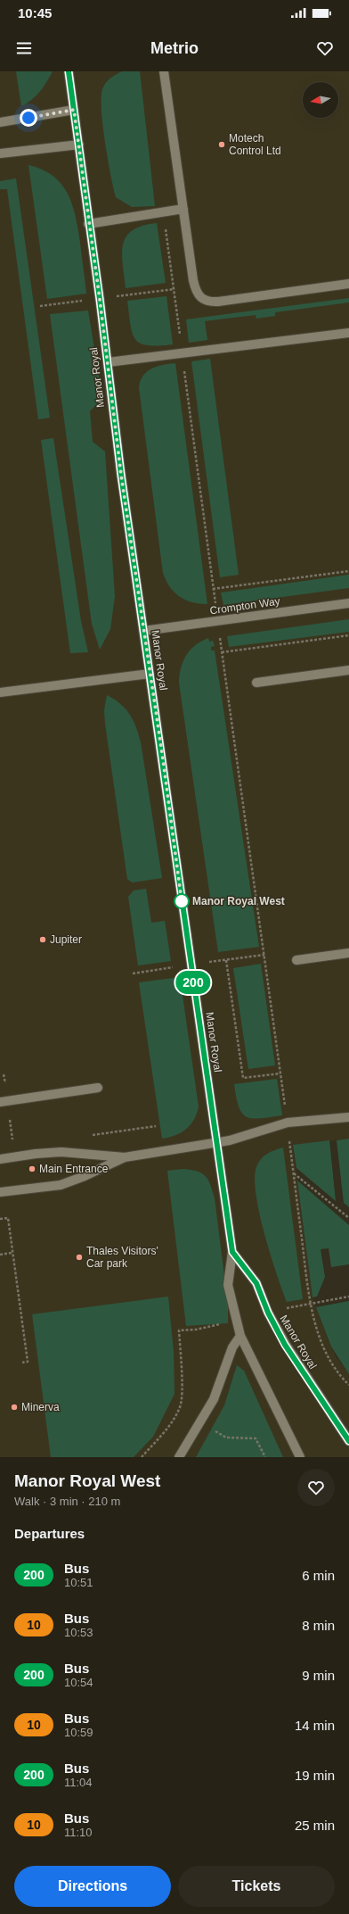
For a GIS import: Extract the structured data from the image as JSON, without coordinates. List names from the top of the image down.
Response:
{
  "streets": {
    "street": ["Manor Royal", "Crompton Way"]
  },
  "crossings": [
    ["Manor Royal", "Crompton Way"]
  ],
  "places": [
    "Motech Control Ltd",
    "Manor Royal West",
    "Jupiter",
    "Main Entrance",
    "Thales Visitors' Car park",
    "Minerva"
  ],
  "lines": ["bus line 200"],
  "north": "left",
  "page": {
    "status": "10:45",
    "header": "Metrio",
    "on_map": "200",
    "heading": [
      ["Manor Royal West", "Walk · 3 min · 210 m"],
      "Departures"
    ],
    "list": [
      {
        "mark": "200",
        "name": "Bus",
        "note": "10:51",
        "value": "6 min"
      },
      {
        "mark": "10",
        "name": "Bus",
        "note": "10:53",
        "value": "8 min"
      },
      {
        "mark": "200",
        "name": "Bus",
        "note": "10:54",
        "value": "9 min"
      },
      {
        "mark": "10",
        "name": "Bus",
        "note": "10:59",
        "value": "14 min"
      },
      {
        "mark": "200",
        "name": "Bus",
        "note": "11:04",
        "value": "19 min"
      },
      {
        "mark": "10",
        "name": "Bus",
        "note": "11:10",
        "value": "25 min"
      }
    ],
    "buttons": ["Directions", "Tickets"]
  }
}
